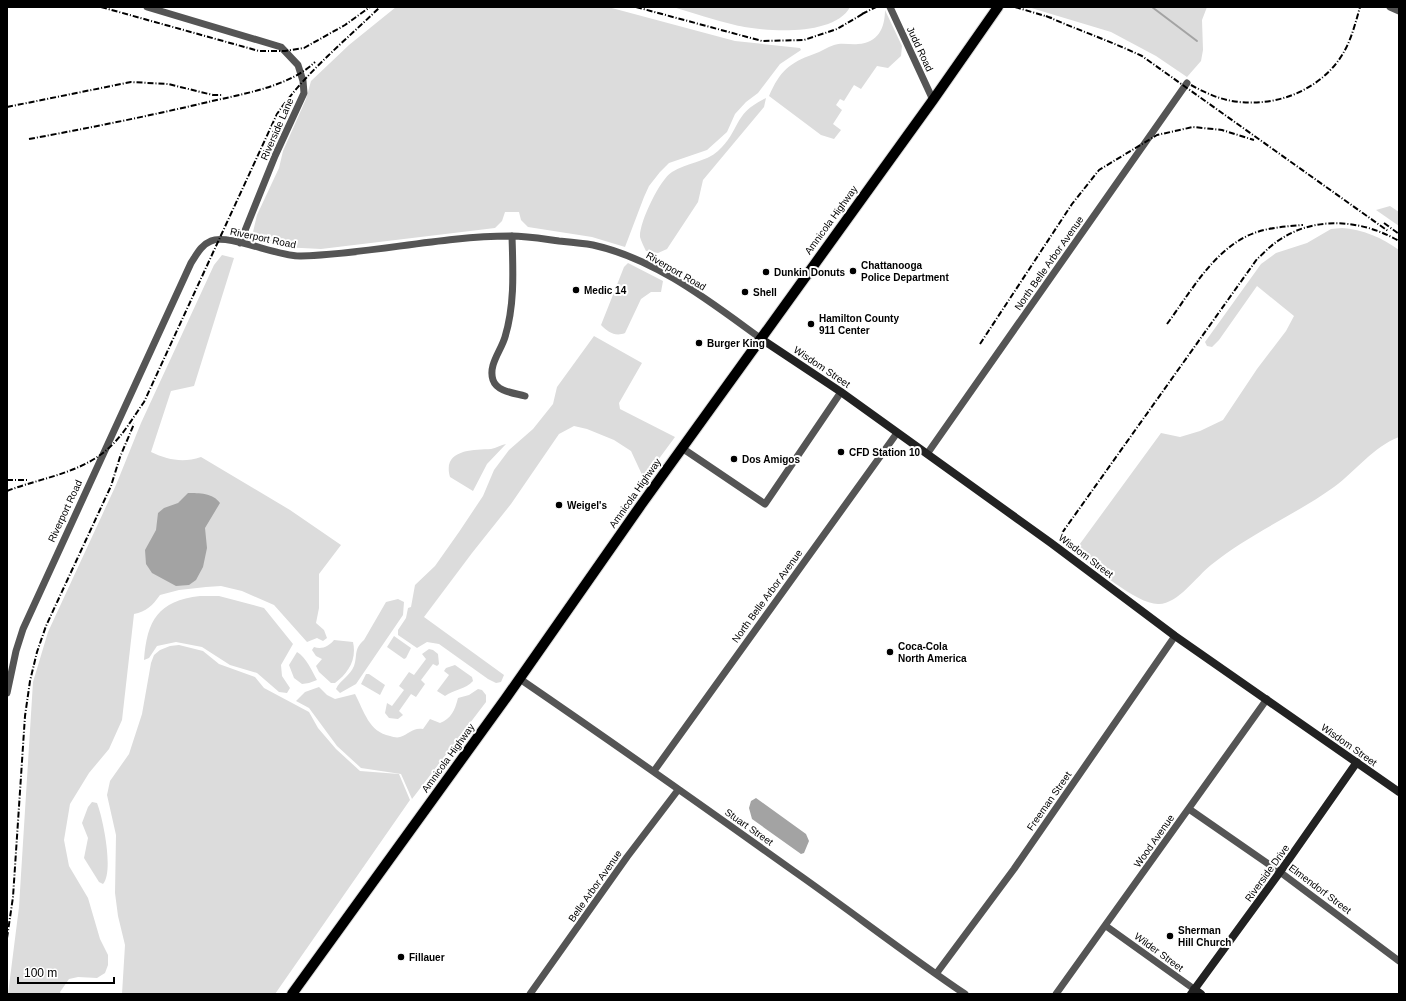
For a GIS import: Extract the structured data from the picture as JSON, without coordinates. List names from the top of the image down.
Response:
{
  "streets": {
    "main road": ["Amnicola Highway"],
    "street": [
      "Judd Road",
      "Riverside Lane",
      "Riverport Road",
      "North Belle Arbor Avenue",
      "Wisdom Street",
      "Freeman Street",
      "Stuart Street",
      "Wood Avenue",
      "Riverside Drive",
      "Belle Arbor Avenue",
      "Elmendorf Street",
      "Wilder Street"
    ]
  },
  "crossings": [
    ["Judd Road", "Amnicola Highway"],
    ["Riverside Lane", "Riverport Road"],
    ["Amnicola Highway", "Riverport Road"],
    ["Amnicola Highway", "Wisdom Street"],
    ["Amnicola Highway", "Stuart Street"],
    ["Riverport Road", "Wisdom Street"],
    ["North Belle Arbor Avenue", "Wisdom Street"],
    ["North Belle Arbor Avenue", "Stuart Street"],
    ["Wisdom Street", "Freeman Street"],
    ["Wisdom Street", "Wood Avenue"],
    ["Wisdom Street", "Riverside Drive"],
    ["Freeman Street", "Stuart Street"],
    ["Stuart Street", "Belle Arbor Avenue"],
    ["Wood Avenue", "Elmendorf Street"],
    ["Wood Avenue", "Wilder Street"],
    ["Riverside Drive", "Elmendorf Street"],
    ["Riverside Drive", "Wilder Street"]
  ],
  "places": [
    "Chattanooga Police Department",
    "Dunkin Donuts",
    "Medic 14",
    "Shell",
    "Hamilton County 911 Center",
    "Burger King",
    "CFD Station 10",
    "Dos Amigos",
    "Weigel's",
    "Coca-Cola North America",
    "Sherman Hill Church",
    "Fillauer"
  ],
  "scale_bar": "100 m"
}
